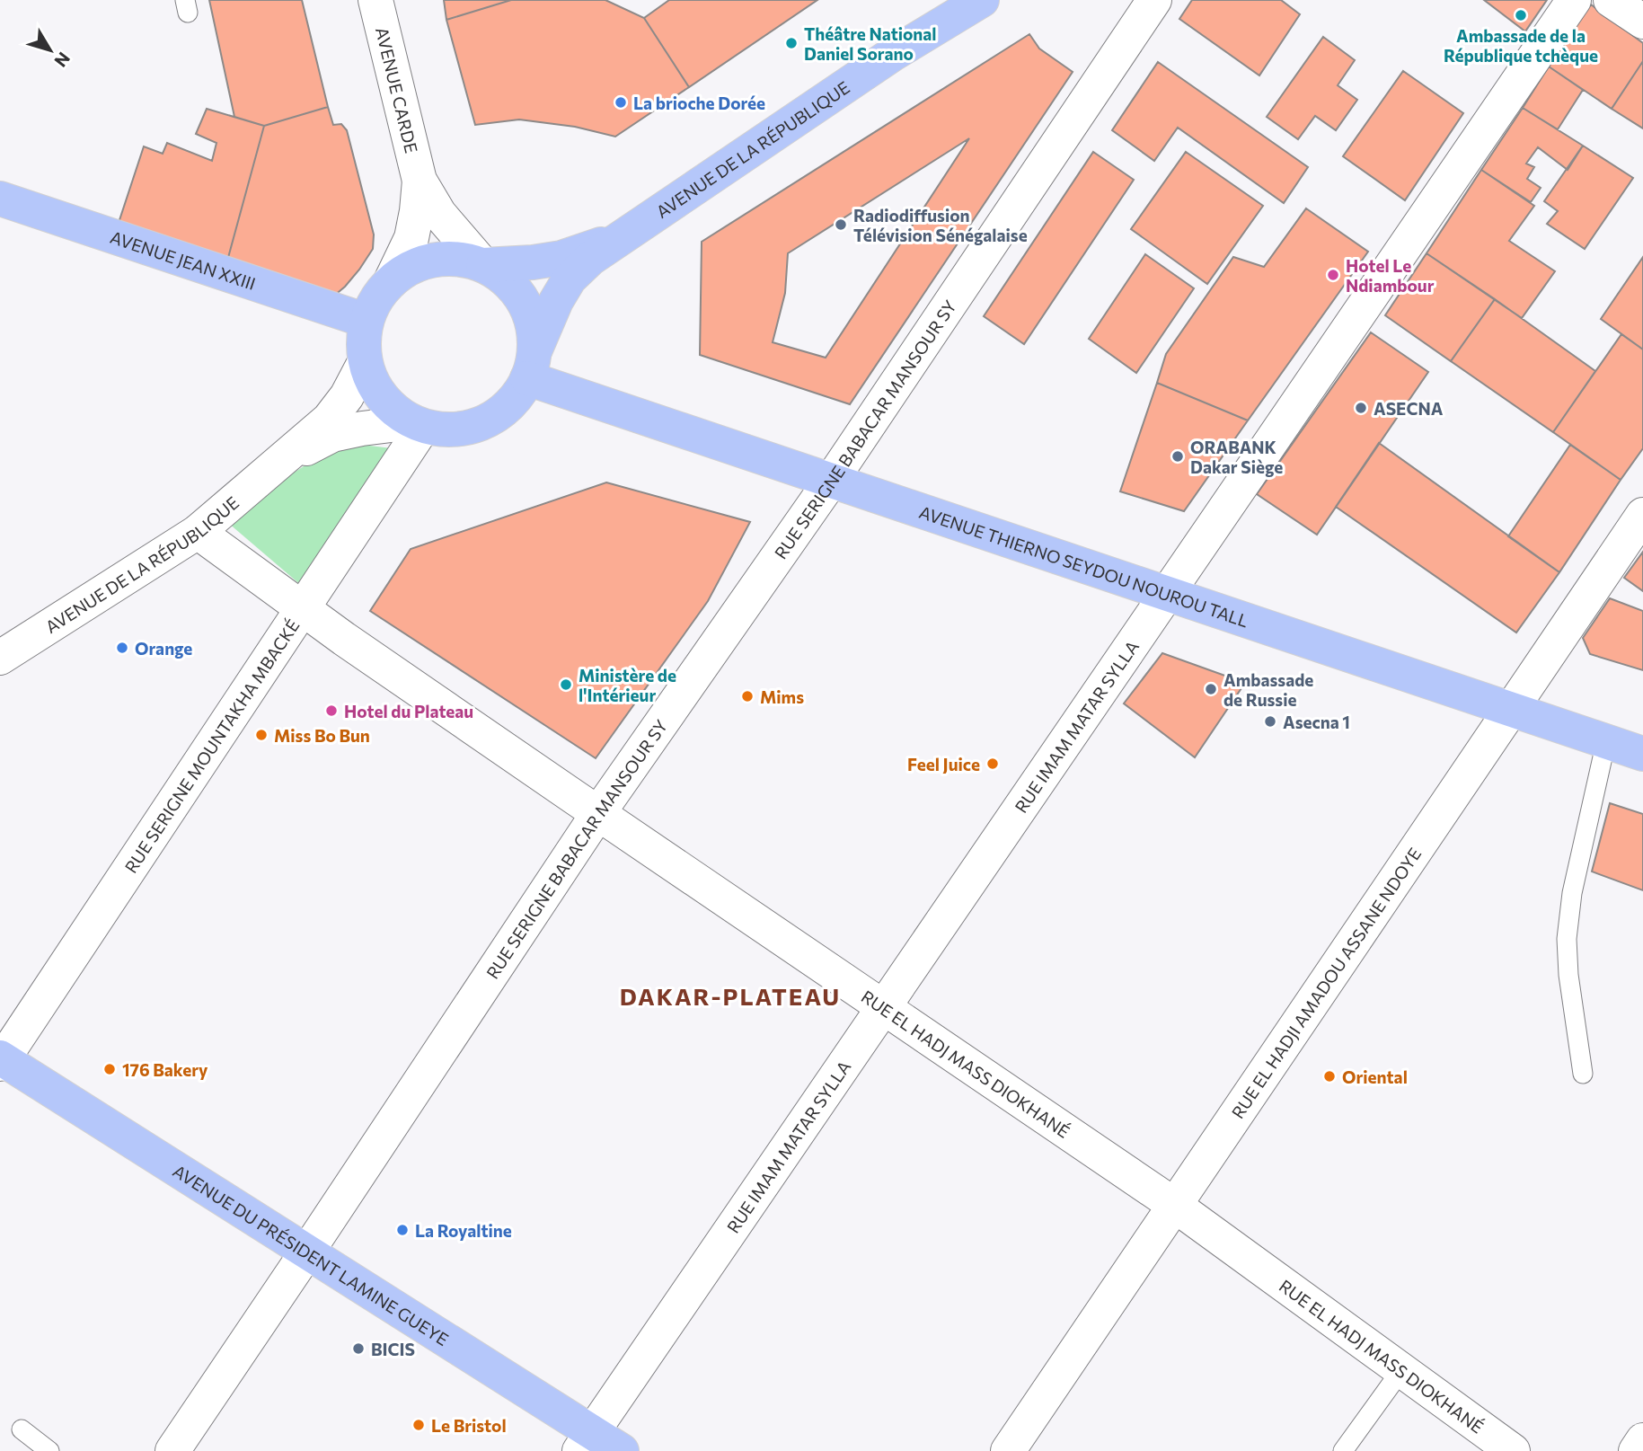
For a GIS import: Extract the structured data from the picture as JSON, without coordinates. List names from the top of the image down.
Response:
{
  "streets": {
    "main road": [
      "AVENUE DE LA RÉPUBLIQUE",
      "AVENUE JEAN XXIII",
      "AVENUE THIERNO SEYDOU NOUROU TALL",
      "AVENUE DU PRÉSIDENT LAMINE GUEYE"
    ],
    "street": [
      "AVENUE CARDE",
      "RUE SERIGNE BABACAR MANSOUR SY",
      "RUE IMAM MATAR SYLLA",
      "RUE SERIGNE MOUNTAKHA MBACKÉ",
      "RUE EL HADJI AMADOU ASSANE NDOYE",
      "RUE EL HADJ MASS DIOKHANÉ"
    ]
  },
  "crossings": [
    ["AVENUE CARDE", "AVENUE DE LA RÉPUBLIQUE"],
    ["AVENUE CARDE", "AVENUE JEAN XXIII"],
    ["AVENUE CARDE", "AVENUE THIERNO SEYDOU NOUROU TALL"],
    ["AVENUE CARDE", "RUE SERIGNE MOUNTAKHA MBACKÉ"],
    ["AVENUE DE LA RÉPUBLIQUE", "AVENUE JEAN XXIII"],
    ["AVENUE DE LA RÉPUBLIQUE", "AVENUE THIERNO SEYDOU NOUROU TALL"],
    ["AVENUE DE LA RÉPUBLIQUE", "RUE SERIGNE MOUNTAKHA MBACKÉ"],
    ["AVENUE DE LA RÉPUBLIQUE", "RUE EL HADJ MASS DIOKHANÉ"],
    ["AVENUE JEAN XXIII", "AVENUE THIERNO SEYDOU NOUROU TALL"],
    ["AVENUE JEAN XXIII", "RUE SERIGNE MOUNTAKHA MBACKÉ"],
    ["RUE SERIGNE BABACAR MANSOUR SY", "AVENUE THIERNO SEYDOU NOUROU TALL"],
    ["RUE SERIGNE BABACAR MANSOUR SY", "RUE EL HADJ MASS DIOKHANÉ"],
    ["RUE SERIGNE BABACAR MANSOUR SY", "AVENUE DU PRÉSIDENT LAMINE GUEYE"],
    ["AVENUE THIERNO SEYDOU NOUROU TALL", "RUE IMAM MATAR SYLLA"],
    ["AVENUE THIERNO SEYDOU NOUROU TALL", "RUE SERIGNE MOUNTAKHA MBACKÉ"],
    ["AVENUE THIERNO SEYDOU NOUROU TALL", "RUE EL HADJI AMADOU ASSANE NDOYE"],
    ["RUE IMAM MATAR SYLLA", "RUE EL HADJ MASS DIOKHANÉ"],
    ["RUE IMAM MATAR SYLLA", "AVENUE DU PRÉSIDENT LAMINE GUEYE"],
    ["RUE SERIGNE MOUNTAKHA MBACKÉ", "RUE EL HADJ MASS DIOKHANÉ"],
    ["RUE SERIGNE MOUNTAKHA MBACKÉ", "AVENUE DU PRÉSIDENT LAMINE GUEYE"],
    ["RUE EL HADJI AMADOU ASSANE NDOYE", "RUE EL HADJ MASS DIOKHANÉ"]
  ],
  "districts": ["DAKAR-PLATEAU"],
  "places": [
    "Ambassade de la République tchèque",
    "Théâtre National Daniel Sorano",
    "La brioche Dorée",
    "Radiodiffusion Télévision Sénégalaise",
    "Hotel Le Ndiambour",
    "ASECNA",
    "ORABANK Dakar Siège",
    "Orange",
    "Ministère de l'Intérieur",
    "Ambassade de Russie",
    "Mims",
    "Hotel du Plateau",
    "Asecna 1",
    "Miss Bo Bun",
    "Feel Juice",
    "176 Bakery",
    "Oriental",
    "La Royaltine",
    "BICIS",
    "Le Bristol"
  ],
  "north": "bottom right"
}
